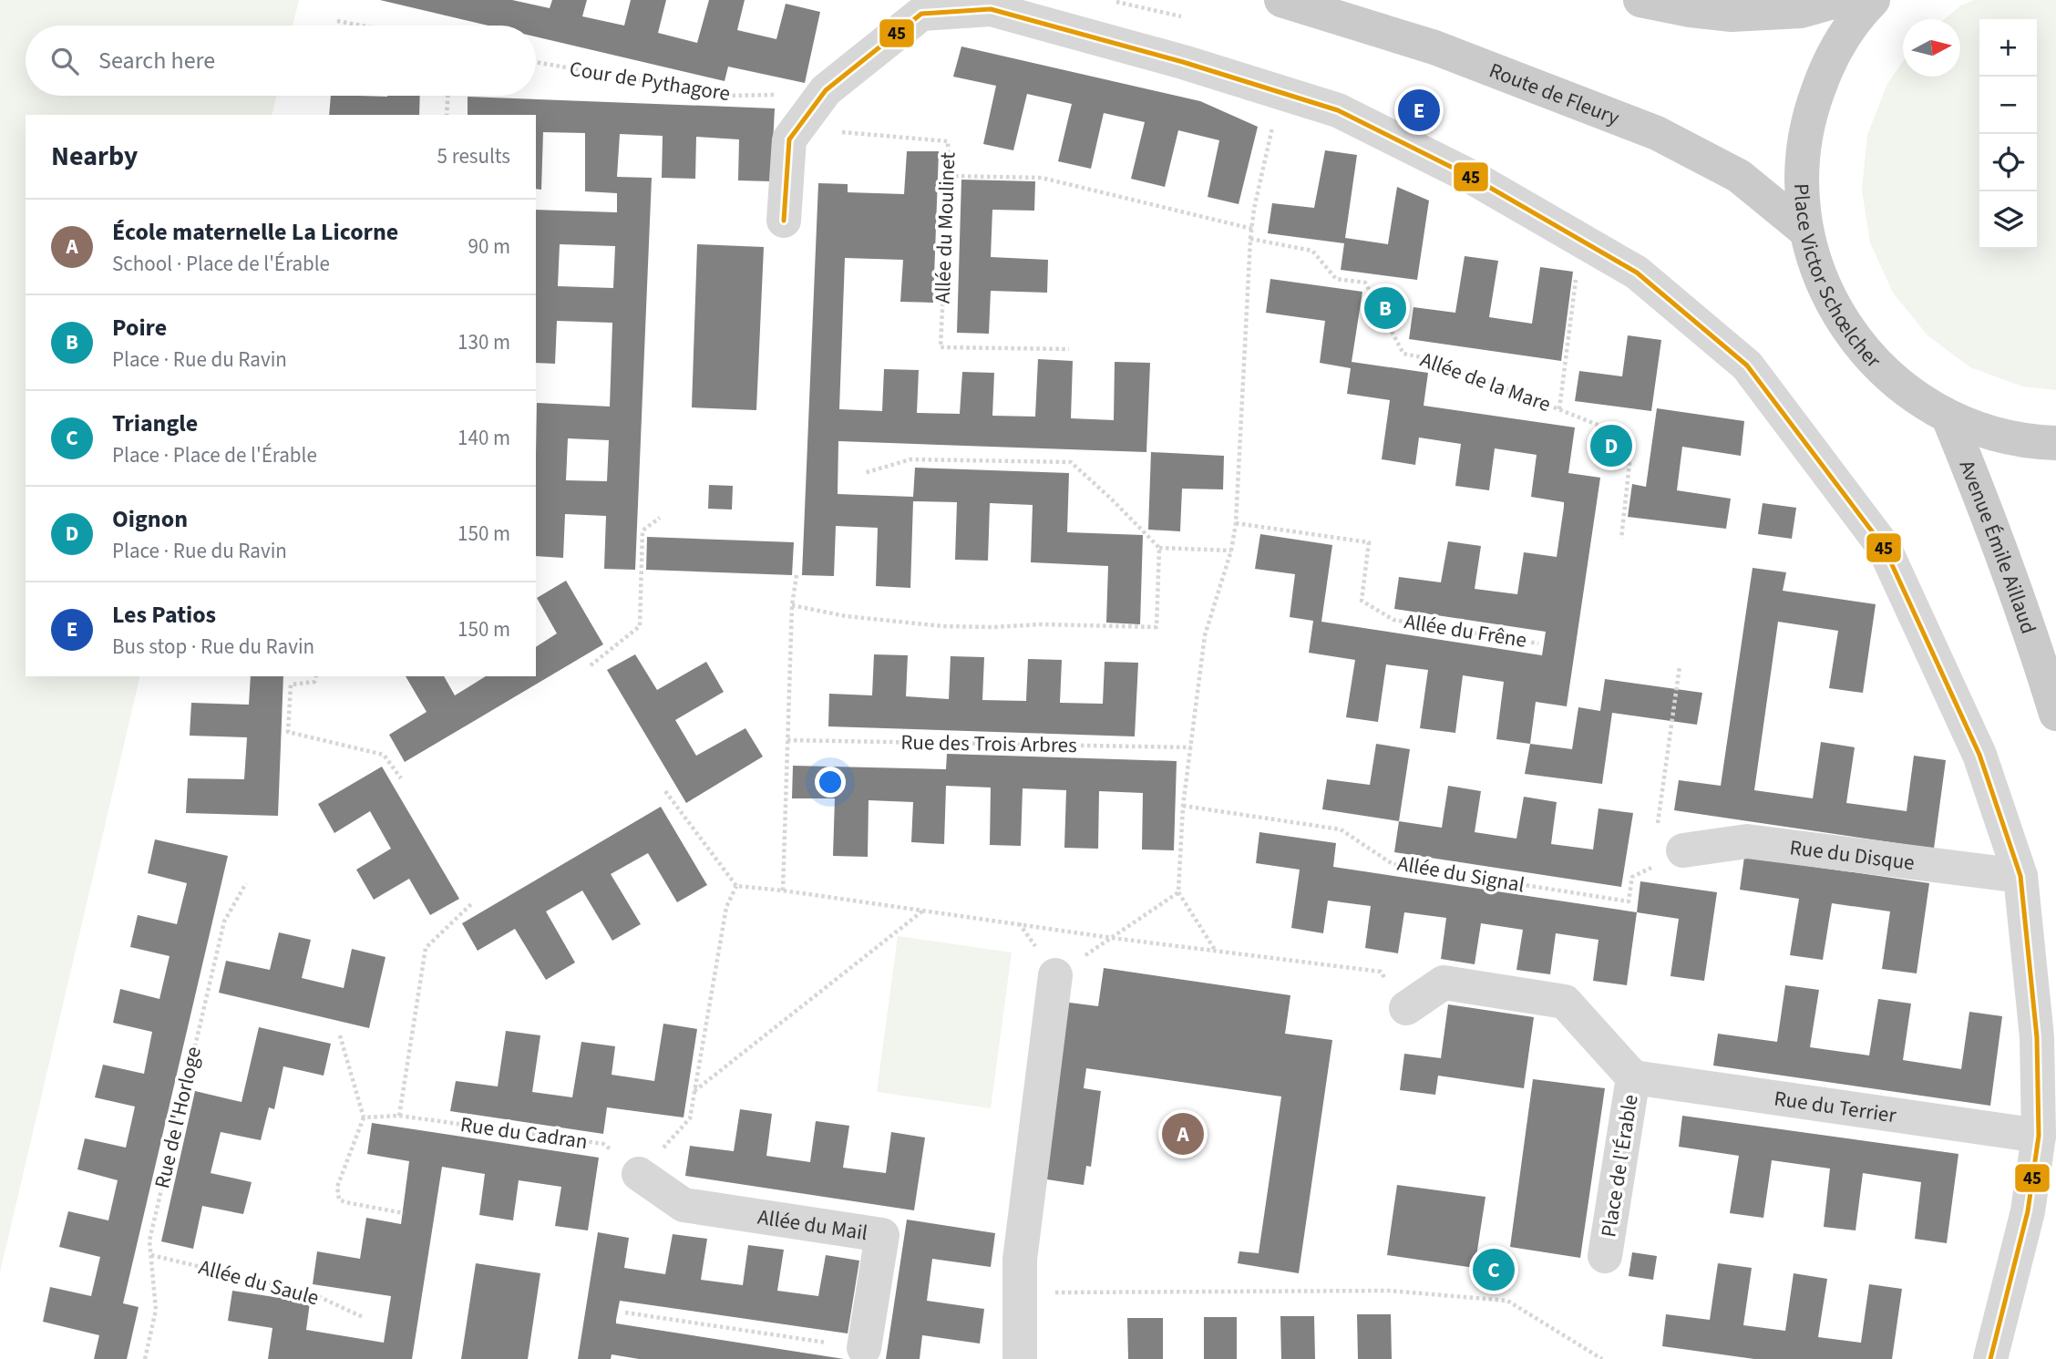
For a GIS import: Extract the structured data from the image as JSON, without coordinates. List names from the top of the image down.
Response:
{
  "streets": {
    "main road": ["Route de Fleury", "Place Victor Schœlcher", "Avenue Émile Aillaud"],
    "street": [
      "Rue du Disque",
      "Rue du Terrier",
      "Place de l'Érable",
      "Allée du Mail"
    ],
    "path": [
      "Cour de Pythagore",
      "Allée du Moulinet",
      "Allée de la Mare",
      "Allée du Frêne",
      "Rue des Trois Arbres",
      "Allée du Signal",
      "Rue de l'Horloge",
      "Rue du Cadran",
      "Allée du Saule"
    ]
  },
  "crossings": [
    ["Cour de Pythagore", "Allée du Moulinet"],
    ["Route de Fleury", "Place Victor Schœlcher"],
    ["Place Victor Schœlcher", "Avenue Émile Aillaud"],
    ["Rue du Disque", "Allée du Signal"],
    ["Rue du Terrier", "Place de l'Érable"],
    ["Rue de l'Horloge", "Allée du Saule"],
    ["Rue du Cadran", "Allée du Mail"]
  ],
  "lines": ["transit line 45"],
  "north": "right",
  "page": {
    "map_buttons": ["+", "−"],
    "search": "Search here",
    "pins": [
      "E",
      "B",
      "D",
      "A",
      "C"
    ],
    "heading": ["Nearby", "5 results"],
    "list": [
      {
        "mark": "A",
        "name": "École maternelle La Licorne",
        "note": "School · Place de l'Érable",
        "value": "90 m"
      },
      {
        "mark": "B",
        "name": "Poire",
        "note": "Place · Rue du Ravin",
        "value": "130 m"
      },
      {
        "mark": "C",
        "name": "Triangle",
        "note": "Place · Place de l'Érable",
        "value": "140 m"
      },
      {
        "mark": "D",
        "name": "Oignon",
        "note": "Place · Rue du Ravin",
        "value": "150 m"
      },
      {
        "mark": "E",
        "name": "Les Patios",
        "note": "Bus stop · Rue du Ravin",
        "value": "150 m"
      }
    ]
  }
}
